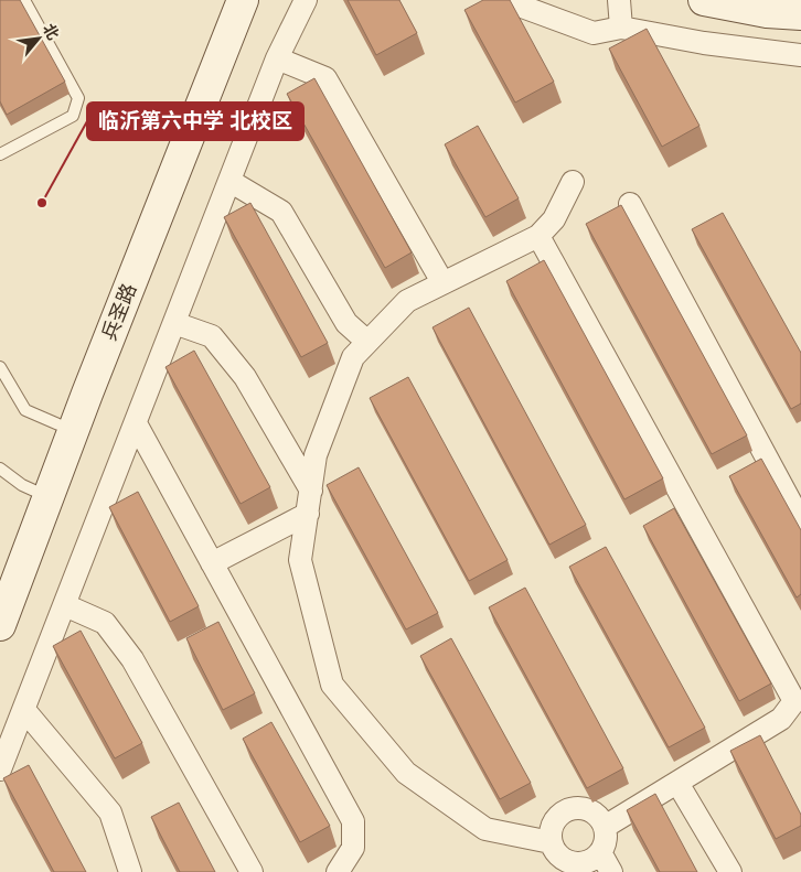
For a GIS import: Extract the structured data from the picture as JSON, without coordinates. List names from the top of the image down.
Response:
{
  "streets": {
    "main road": ["兵圣路"]
  },
  "places": ["临沂第六中学 北校区"],
  "north": "top right"
}
